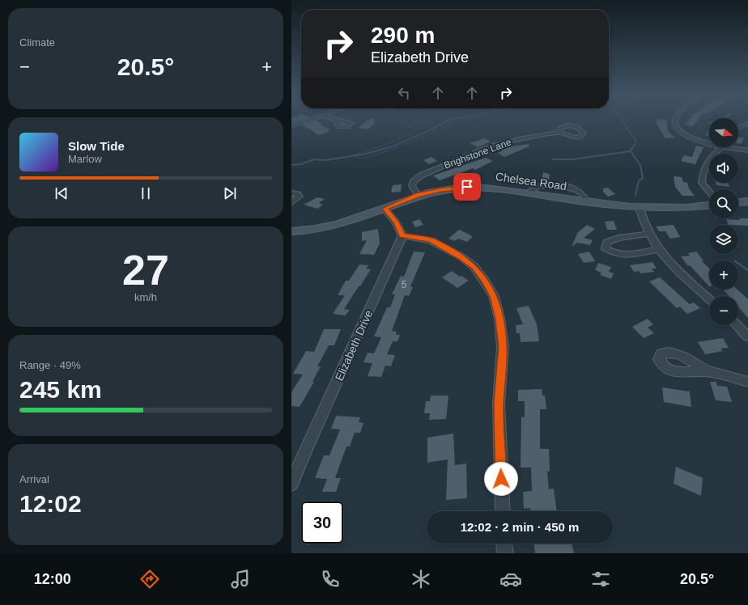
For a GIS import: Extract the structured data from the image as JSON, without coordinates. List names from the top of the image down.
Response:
{
  "streets": {
    "street": ["Brighstone Lane", "Chelsea Road", "Elizabeth Drive"]
  },
  "crossings": [
    ["Brighstone Lane", "Chelsea Road"]
  ],
  "house_numbers": ["5"],
  "north": "right",
  "page": {
    "tile": [
      "Climate",
      ["27", "km/h"],
      ["Range · 49%", "245 km"],
      ["Arrival", "12:02"]
    ],
    "turn": ["290 m", "Elizabeth Drive"],
    "heat": ["−", "20.5°", "+"],
    "map_buttons": ["+", "−"],
    "song": ["Slow Tide", "Marlow"],
    "limit": "30",
    "trip": "12:02 · 2 min · 450 m",
    "tabs": ["12:00", "20.5°"]
  }
}
